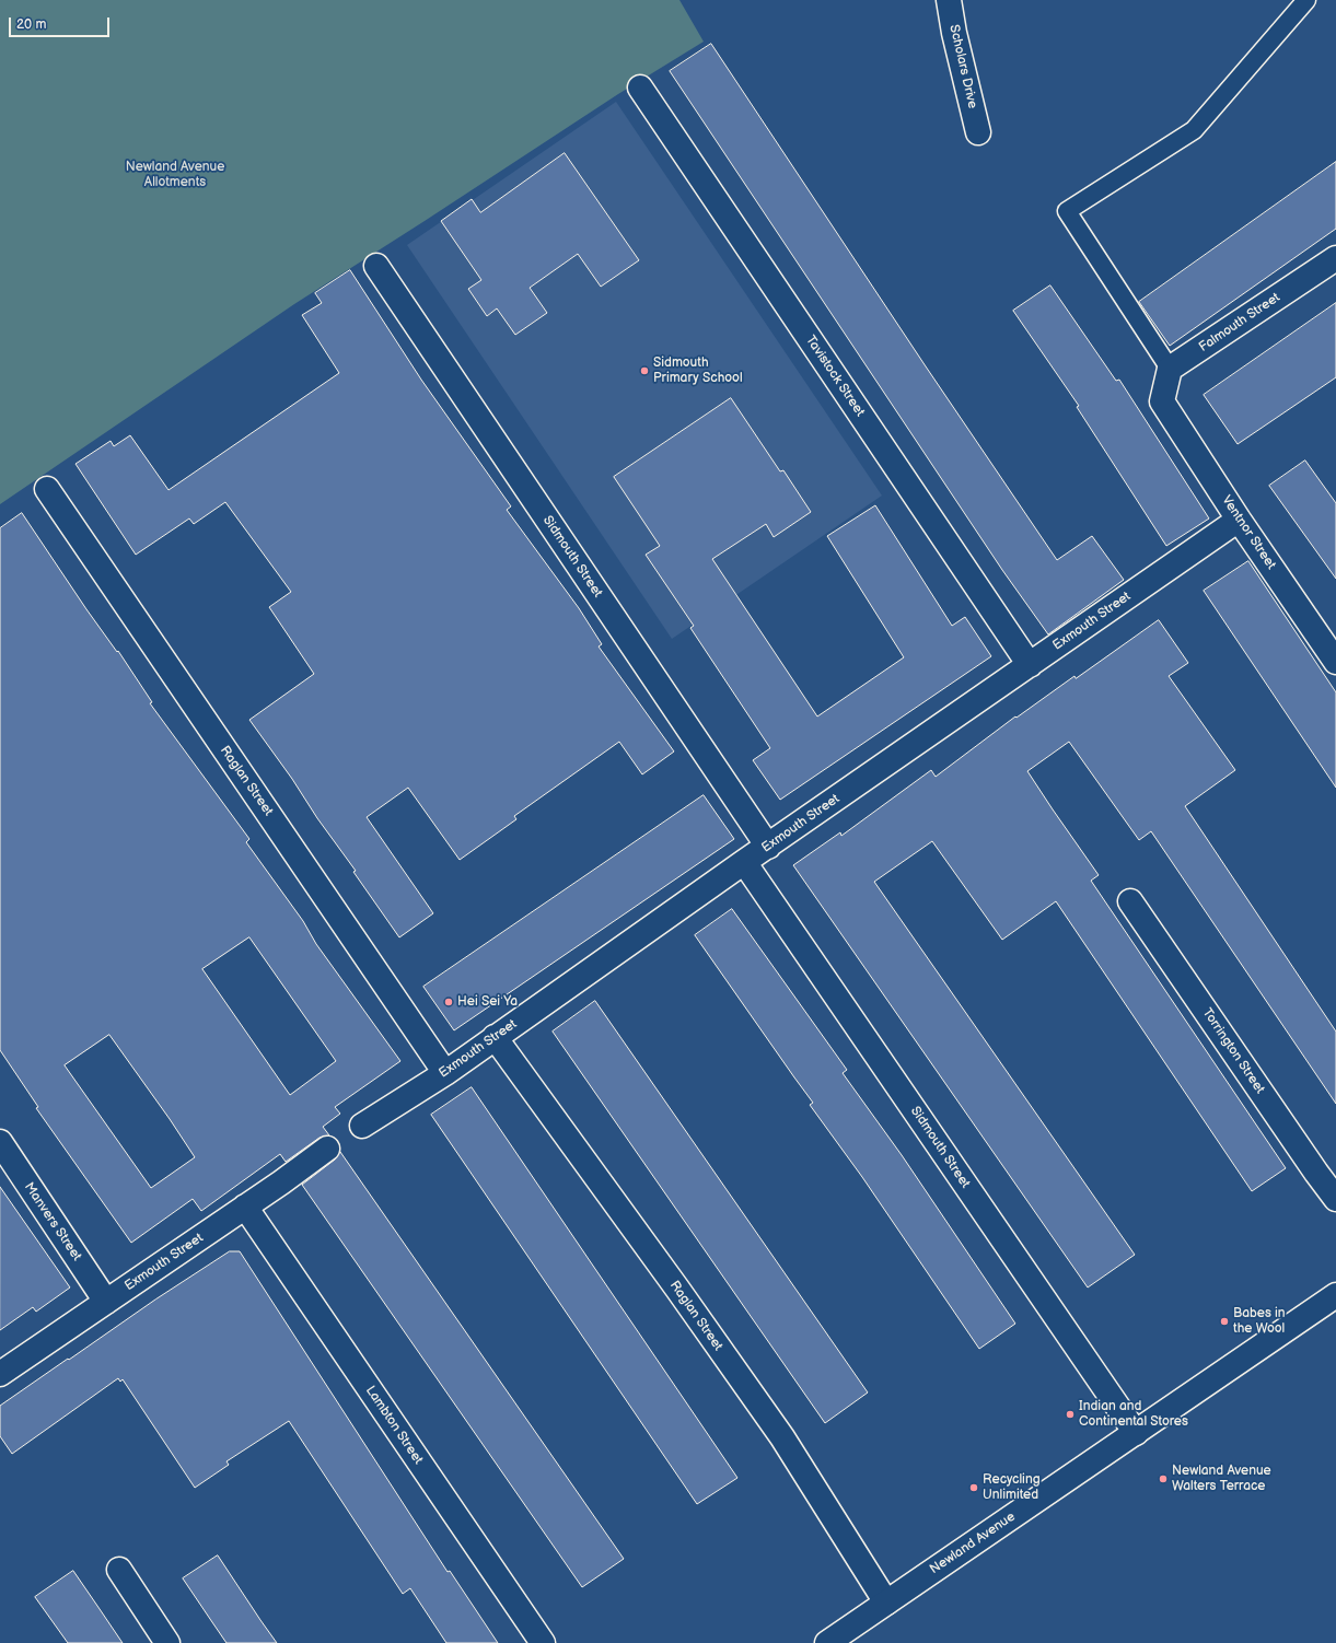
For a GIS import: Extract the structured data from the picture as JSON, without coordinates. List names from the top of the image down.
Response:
{
  "streets": {
    "street": [
      "Scholars Drive",
      "Falmouth Street",
      "Tavistock Street",
      "Ventnor Street",
      "Sidmouth Street",
      "Exmouth Street",
      "Raglan Street",
      "Torrington Street",
      "Manvers Street",
      "Lambton Street",
      "Newland Avenue"
    ]
  },
  "crossings": [
    ["Falmouth Street", "Ventnor Street"],
    ["Tavistock Street", "Exmouth Street"],
    ["Ventnor Street", "Exmouth Street"],
    ["Sidmouth Street", "Exmouth Street"],
    ["Sidmouth Street", "Newland Avenue"],
    ["Exmouth Street", "Raglan Street"],
    ["Exmouth Street", "Manvers Street"],
    ["Exmouth Street", "Lambton Street"],
    ["Raglan Street", "Newland Avenue"]
  ],
  "parks": ["Newland Avenue Allotments"],
  "places": [
    "Sidmouth Primary School",
    "Hei Sei Ya",
    "Babes in the Wool",
    "Indian and Continental Stores",
    "Newland Avenue Walters Terrace",
    "Recycling Unlimited"
  ],
  "scale_bar": "20 m"
}
